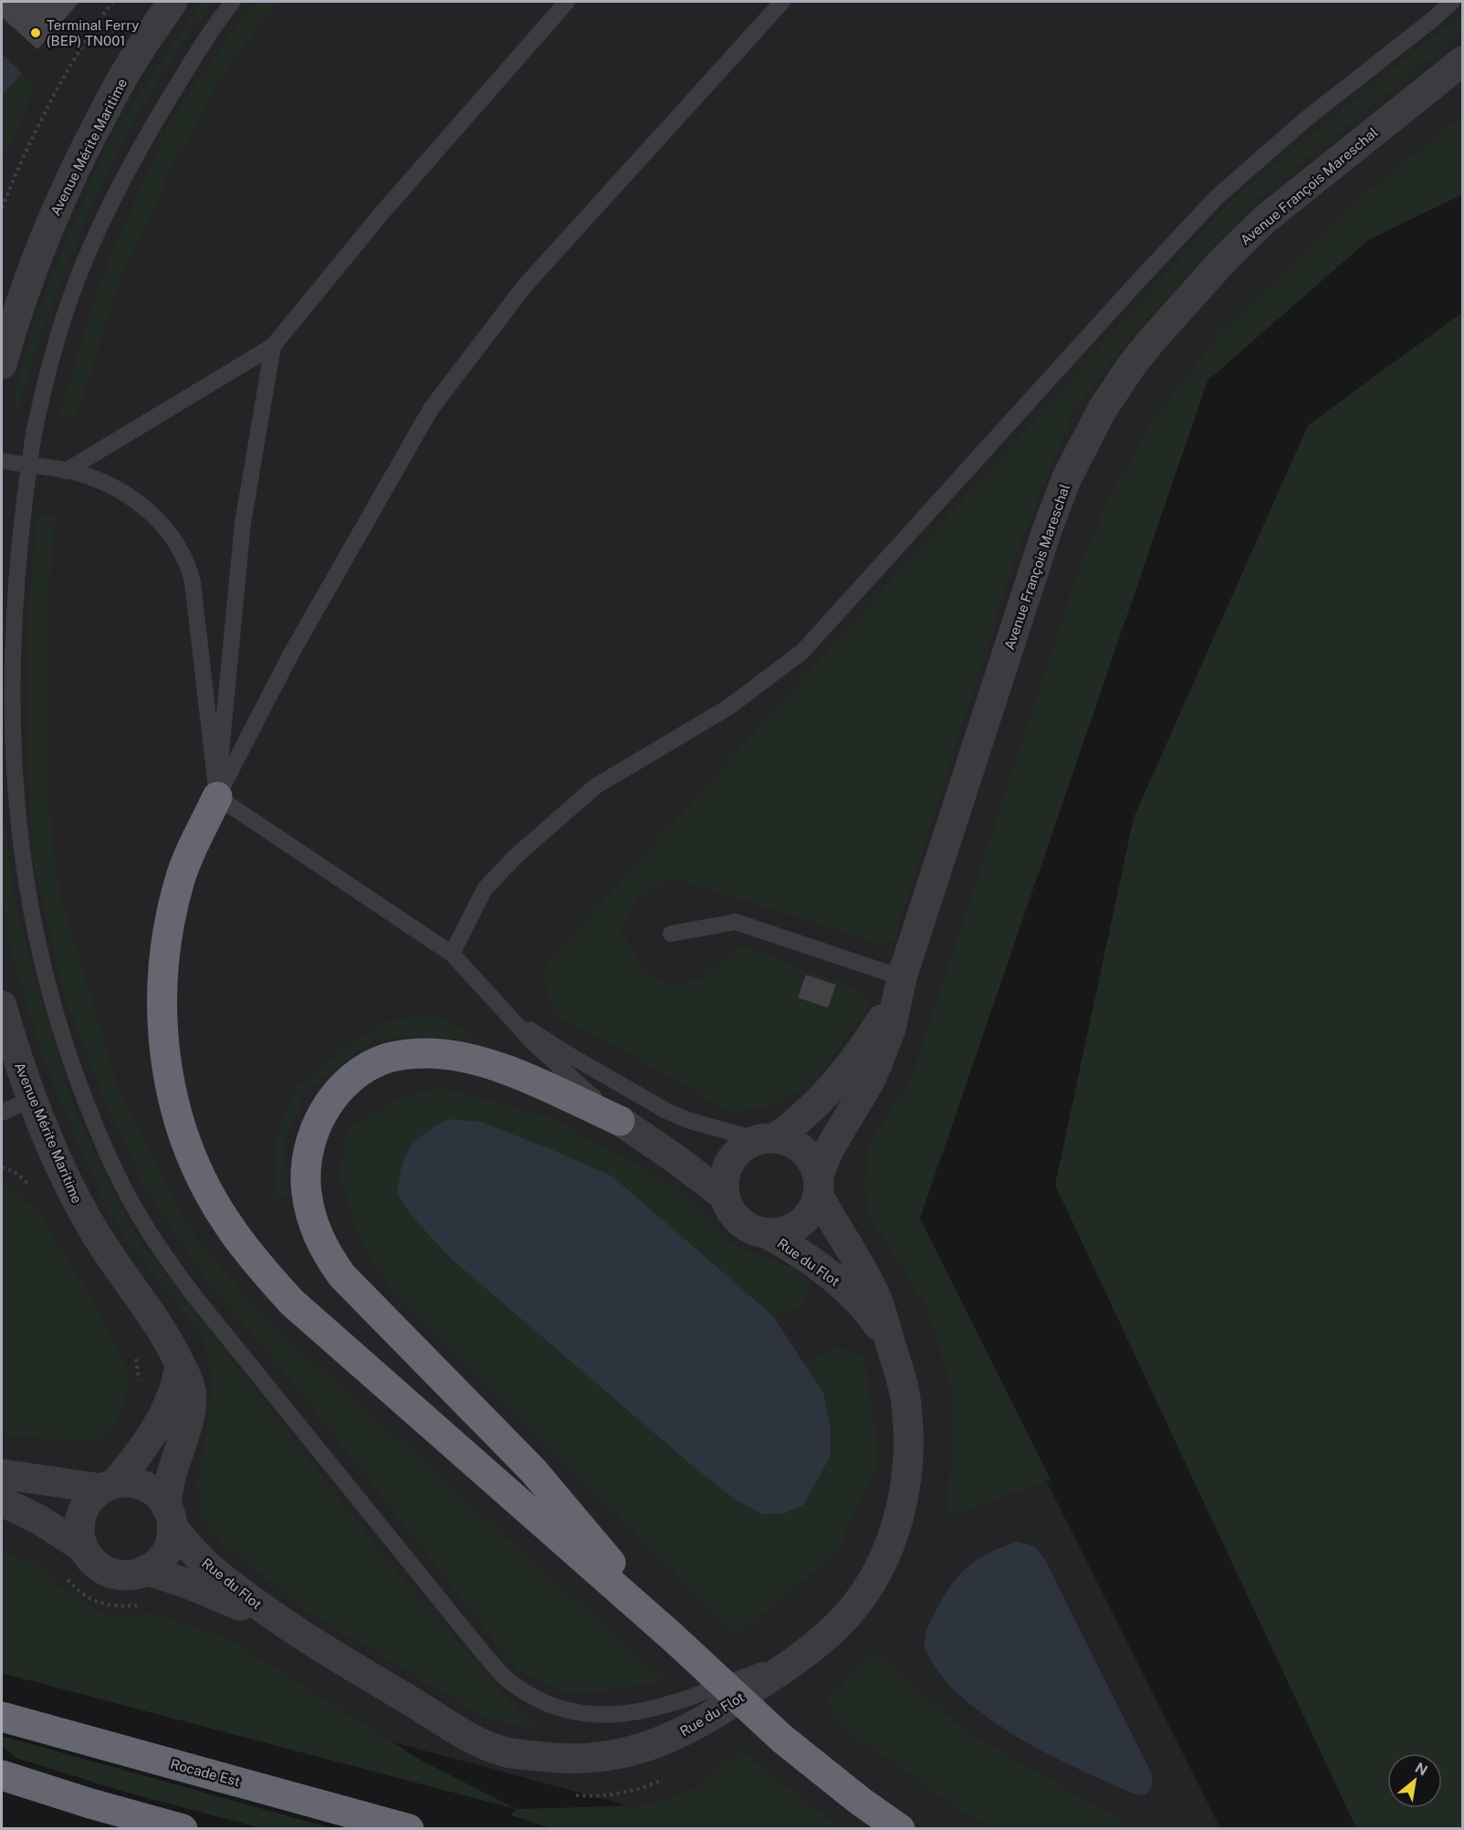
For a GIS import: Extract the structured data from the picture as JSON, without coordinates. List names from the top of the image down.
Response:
{
  "streets": {
    "highway": ["Rocade Est"],
    "street": ["Avenue Mérite Maritime", "Avenue François Mareschal", "Rue du Flot"]
  },
  "crossings": [
    ["Avenue Mérite Maritime", "Rue du Flot"],
    ["Avenue François Mareschal", "Rue du Flot"]
  ],
  "places": ["Terminal Ferry (BEP) TN001"],
  "north": "top right"
}
